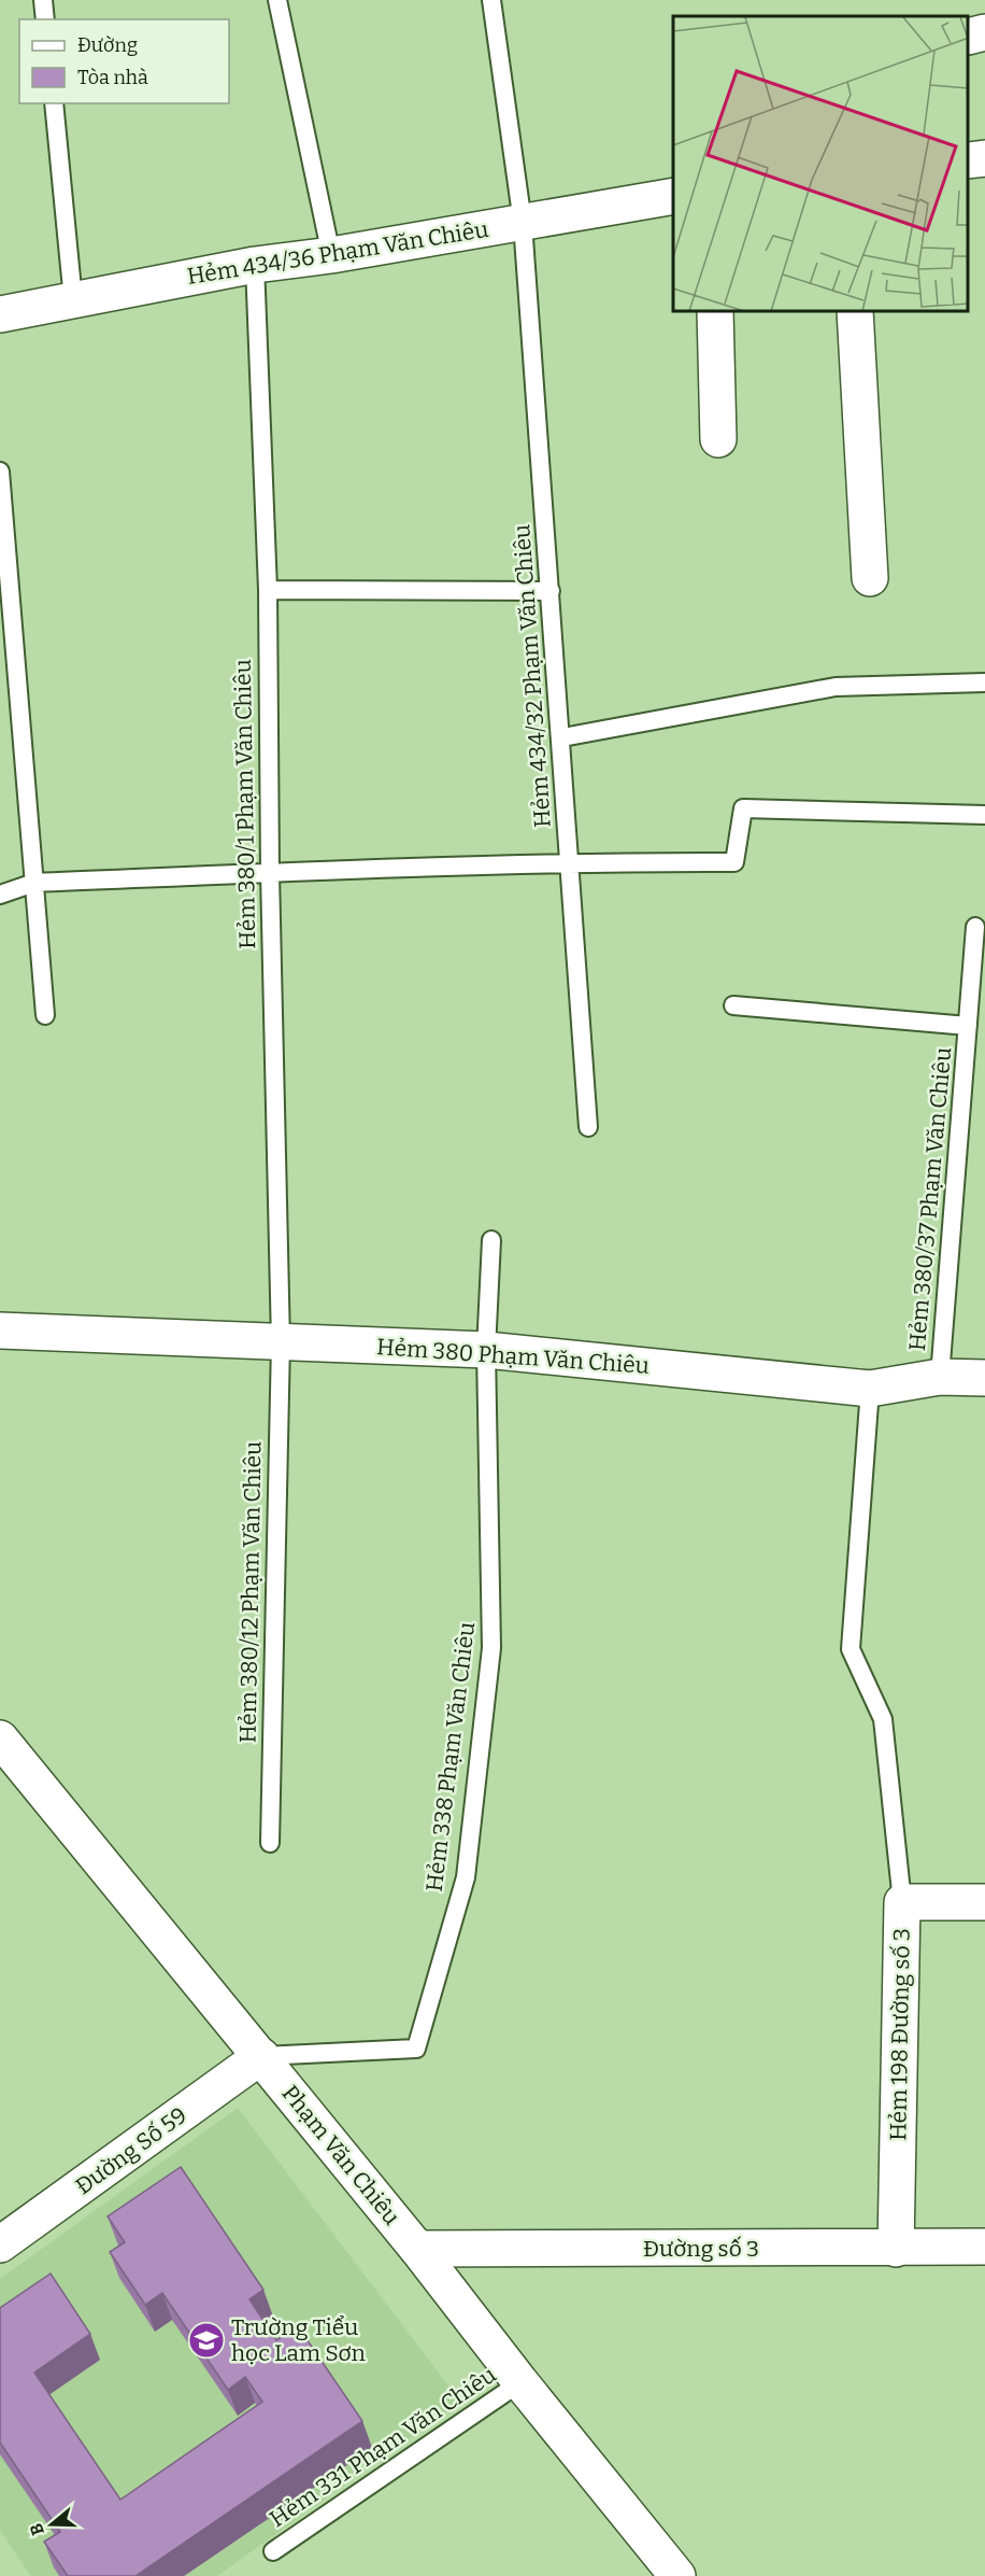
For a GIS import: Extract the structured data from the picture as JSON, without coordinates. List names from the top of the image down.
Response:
{
  "streets": {
    "street": [
      "Hẻm 434/36 Phạm Văn Chiêu",
      "Hẻm 380 Phạm Văn Chiêu",
      "Hẻm 198 Đường số 3",
      "Đường Số 59",
      "Phạm Văn Chiêu",
      "Đường số 3"
    ],
    "lane": [
      "Hẻm 434/32 Phạm Văn Chiêu",
      "Hẻm 380/1 Phạm Văn Chiêu",
      "Hẻm 380/37 Phạm Văn Chiêu",
      "Hẻm 380/12 Phạm Văn Chiêu",
      "Hẻm 338 Phạm Văn Chiêu",
      "Hẻm 331 Phạm Văn Chiêu"
    ]
  },
  "crossings": [
    ["Hẻm 434/36 Phạm Văn Chiêu", "Hẻm 434/32 Phạm Văn Chiêu"],
    ["Hẻm 434/36 Phạm Văn Chiêu", "Hẻm 380/1 Phạm Văn Chiêu"],
    ["Hẻm 380/1 Phạm Văn Chiêu", "Hẻm 380 Phạm Văn Chiêu"],
    ["Hẻm 380/1 Phạm Văn Chiêu", "Hẻm 380/12 Phạm Văn Chiêu"],
    ["Hẻm 380/37 Phạm Văn Chiêu", "Hẻm 380 Phạm Văn Chiêu"],
    ["Hẻm 380 Phạm Văn Chiêu", "Hẻm 380/12 Phạm Văn Chiêu"],
    ["Hẻm 380 Phạm Văn Chiêu", "Hẻm 338 Phạm Văn Chiêu"],
    ["Hẻm 338 Phạm Văn Chiêu", "Đường Số 59"],
    ["Hẻm 338 Phạm Văn Chiêu", "Phạm Văn Chiêu"],
    ["Hẻm 198 Đường số 3", "Đường số 3"],
    ["Đường Số 59", "Phạm Văn Chiêu"],
    ["Phạm Văn Chiêu", "Đường số 3"],
    ["Phạm Văn Chiêu", "Hẻm 331 Phạm Văn Chiêu"]
  ],
  "places": {
    "school or university": ["Trường Tiểu học Lam Sơn"]
  },
  "legend": ["Đường", "Tòa nhà"],
  "north": "left"
}
